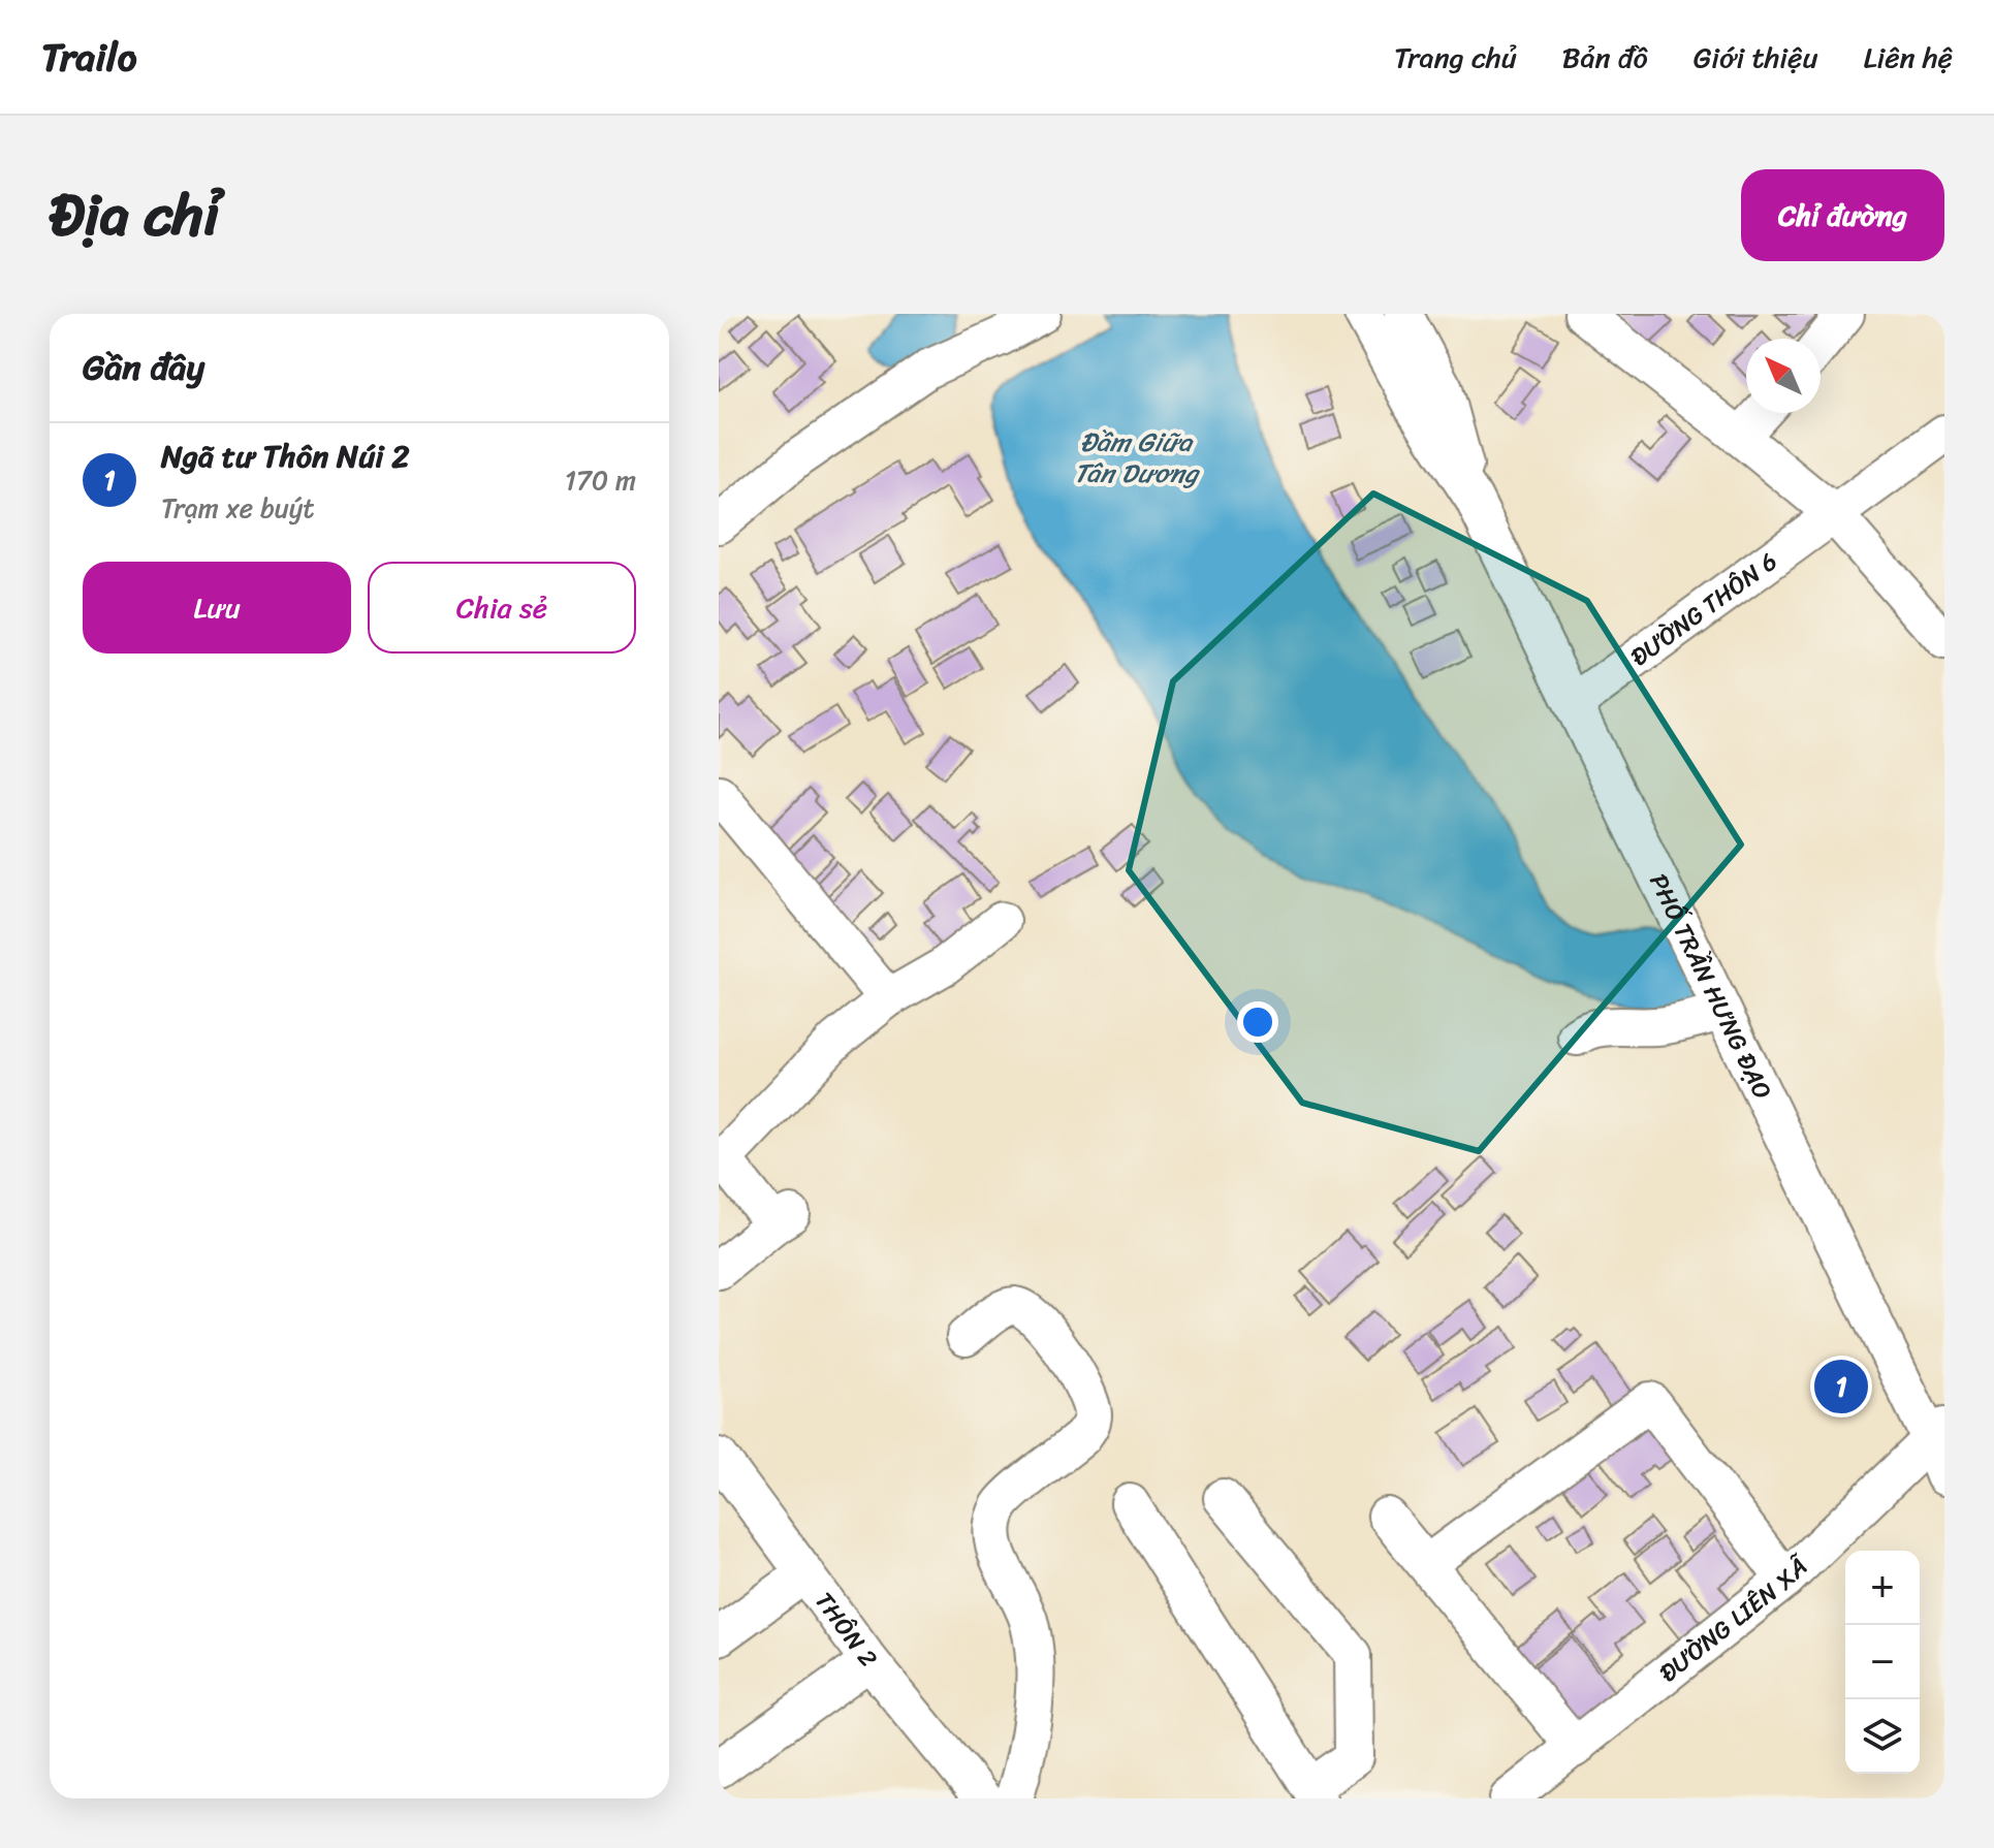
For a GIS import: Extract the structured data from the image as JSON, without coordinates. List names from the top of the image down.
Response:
{
  "streets": {
    "street": [
      "ĐƯỜNG THÔN 6",
      "PHỐ TRẦN HƯNG ĐẠO",
      "ĐƯỜNG LIÊN XÃ",
      "THÔN 2"
    ]
  },
  "crossings": [
    ["ĐƯỜNG THÔN 6", "PHỐ TRẦN HƯNG ĐẠO"],
    ["PHỐ TRẦN HƯNG ĐẠO", "ĐƯỜNG LIÊN XÃ"]
  ],
  "water": ["Đầm Giữa Tân Dương"],
  "north": "top left",
  "page": {
    "header": "Trailo",
    "nav": [
      "Trang chủ",
      "Bản đồ",
      "Giới thiệu",
      "Liên hệ"
    ],
    "title": "Địa chỉ",
    "buttons": [
      "Chỉ đường",
      ["Lưu", "Chia sẻ"]
    ],
    "heading": "Gần đây",
    "list": [
      {
        "mark": "1",
        "name": "Ngã tư Thôn Núi 2",
        "note": "Trạm xe buýt",
        "value": "170 m"
      }
    ],
    "pins": "1",
    "map_buttons": ["+", "−"]
  }
}
